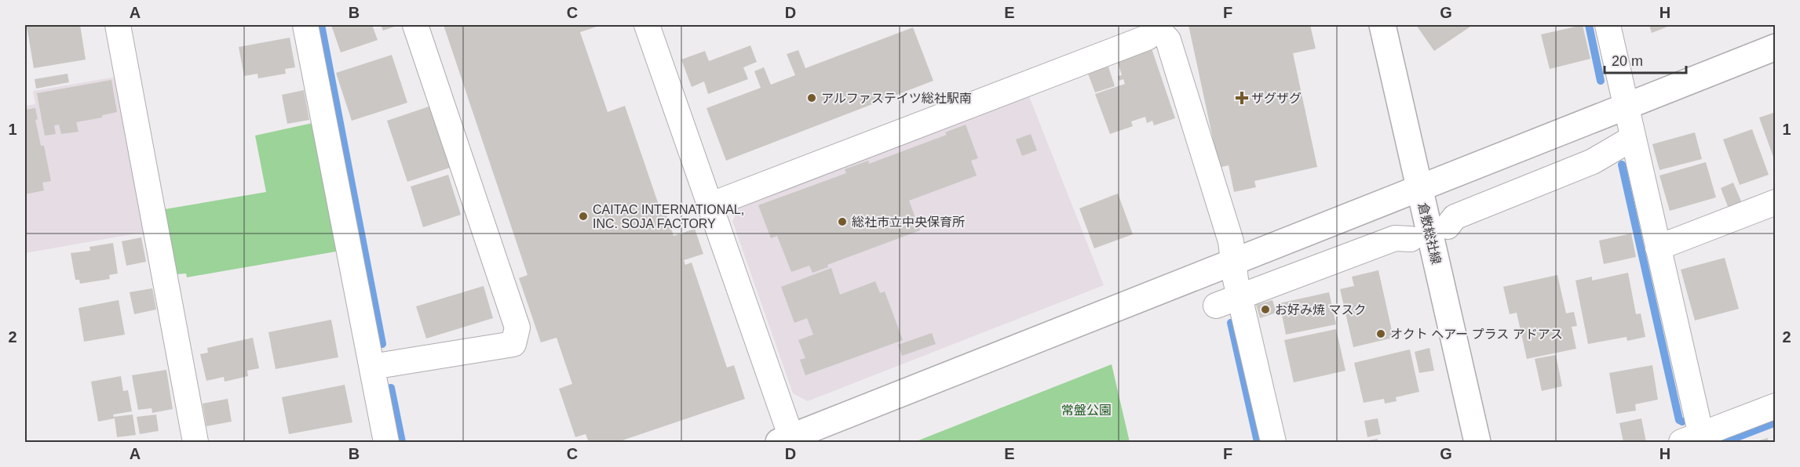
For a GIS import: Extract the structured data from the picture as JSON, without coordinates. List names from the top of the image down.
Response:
{
  "streets": {
    "street": ["倉敷総社線"]
  },
  "parks": ["常盤公園"],
  "places": {
    "other": [
      "アルファステイツ総社駅南",
      "CAITAC INTERNATIONAL, INC. SOJA FACTORY",
      "総社市立中央保育所",
      "お好み焼 マスク",
      "オクト ヘアー プラス アドアス"
    ],
    "health": ["ザグザグ"]
  },
  "scale_bar": "20 m",
  "grid": {
    "columns": [
      "A",
      "B",
      "C",
      "D",
      "E",
      "F",
      "G",
      "H"
    ],
    "rows": ["1", "2"]
  }
}
